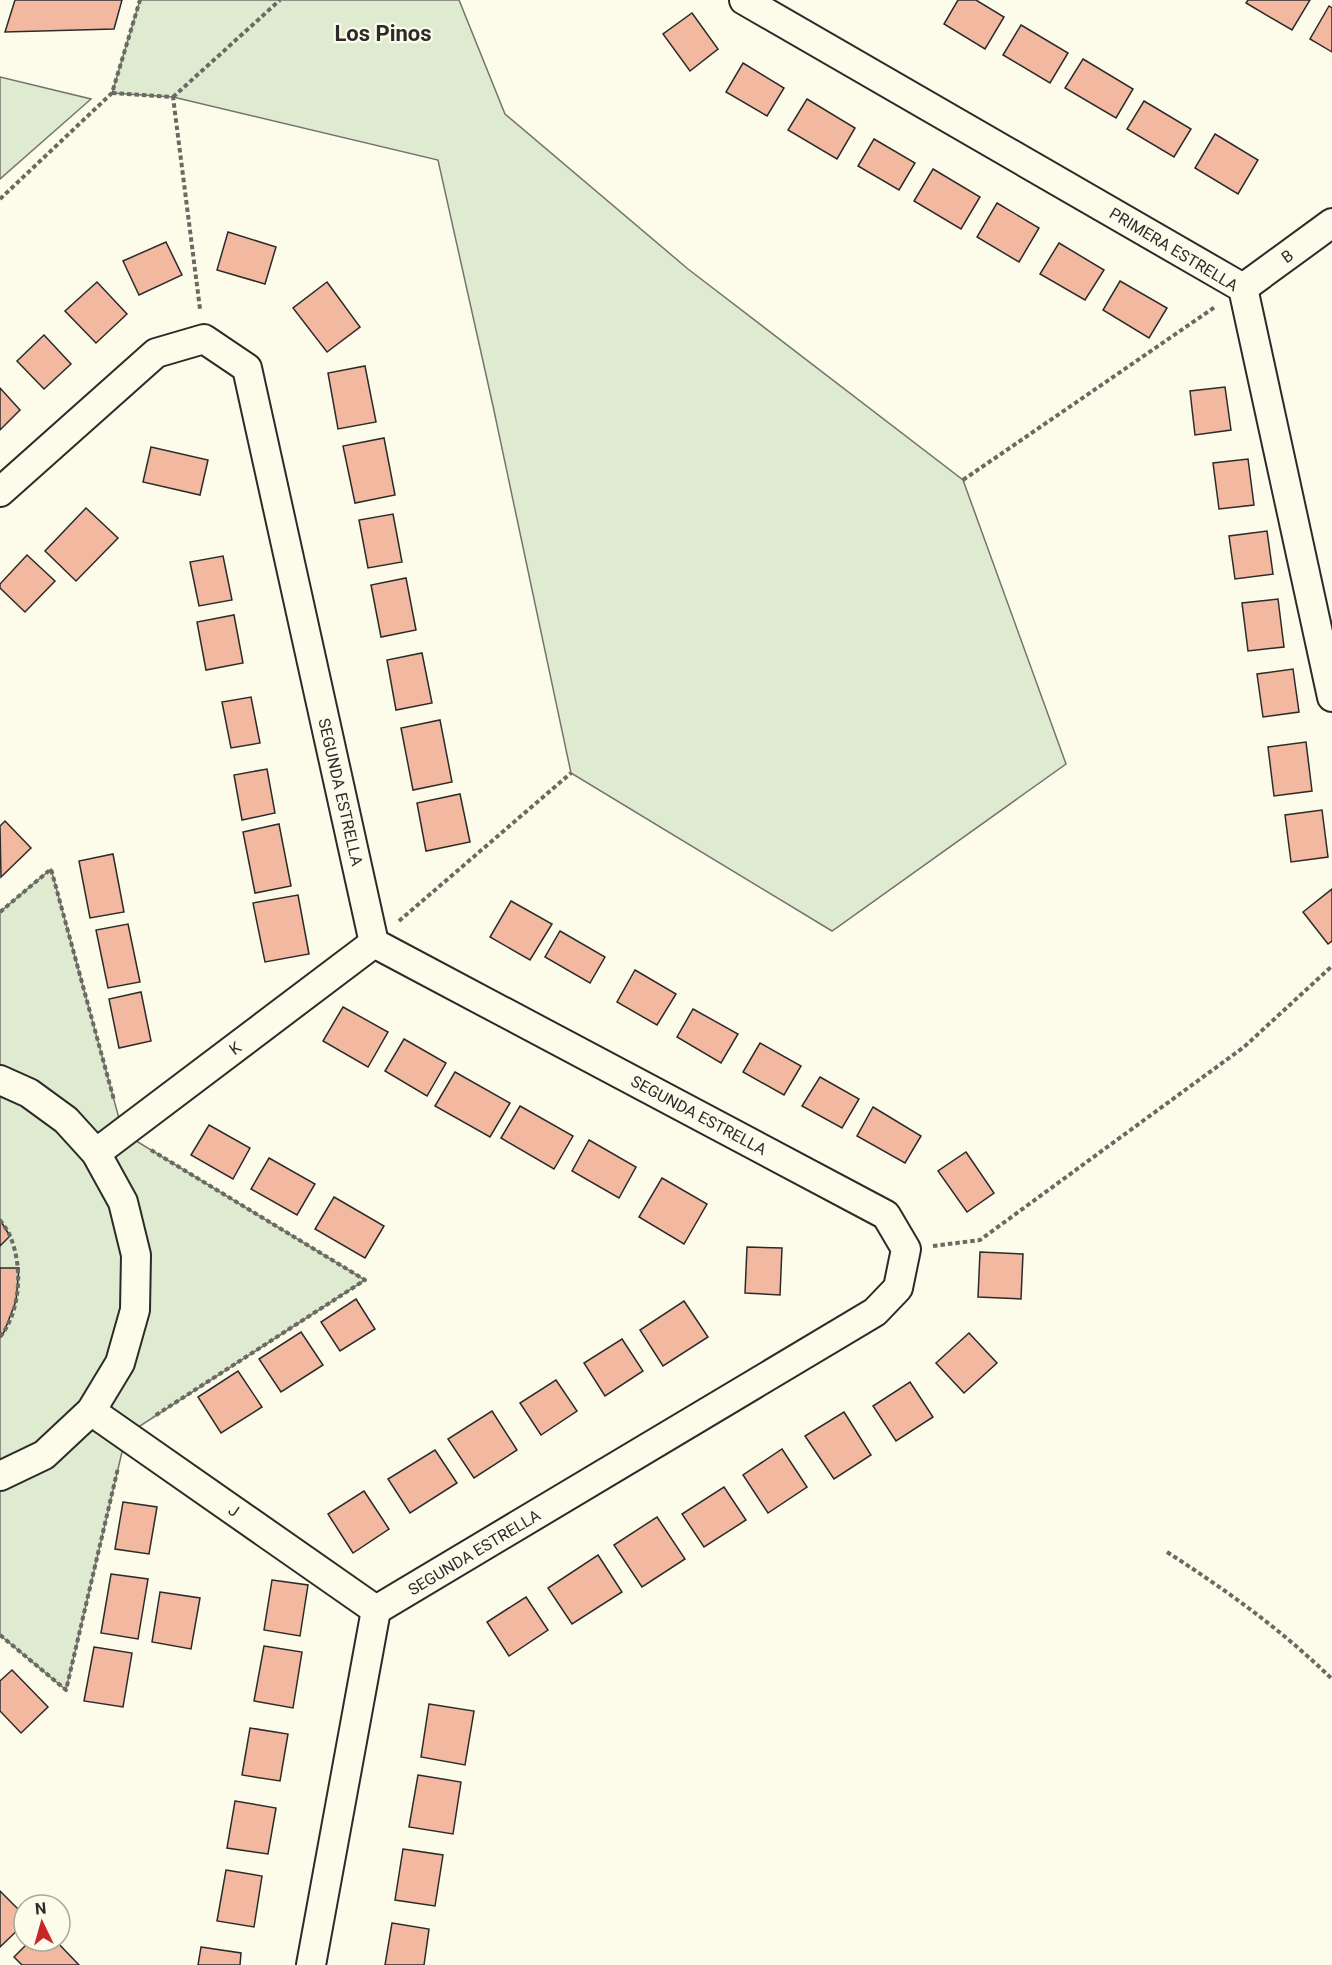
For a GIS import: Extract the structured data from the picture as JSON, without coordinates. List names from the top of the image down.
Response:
{
  "streets": {
    "street": [
      "PRIMERA ESTRELLA",
      "B",
      "SEGUNDA ESTRELLA",
      "K",
      "J"
    ]
  },
  "crossings": [
    ["PRIMERA ESTRELLA", "B"],
    ["SEGUNDA ESTRELLA", "K"],
    ["SEGUNDA ESTRELLA", "J"]
  ],
  "districts": ["Los Pinos"],
  "north": "top"
}
